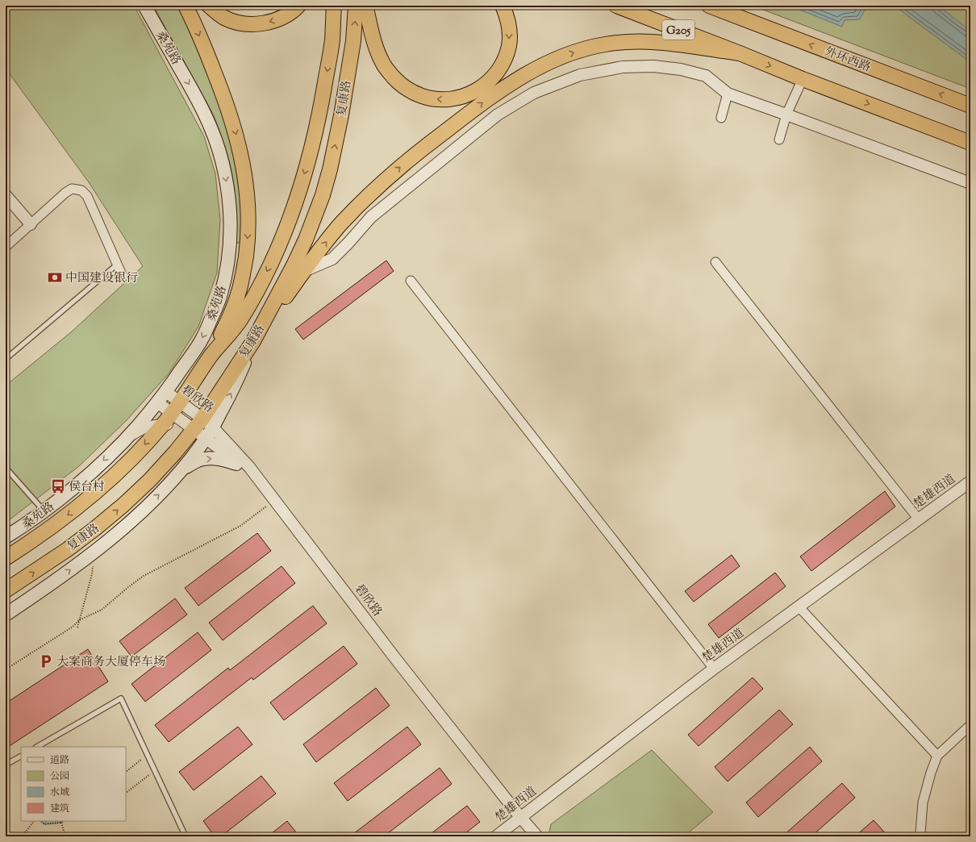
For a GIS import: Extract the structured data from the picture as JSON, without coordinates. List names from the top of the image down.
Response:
{
  "streets": {
    "highway": ["G205", "外环西路", "复康路"],
    "main road": ["桑苑路"],
    "street": ["碧欣路", "楚雄西道"]
  },
  "crossings": [
    ["桑苑路", "碧欣路"],
    ["复康路", "碧欣路"],
    ["碧欣路", "楚雄西道"]
  ],
  "one_way": ["桑苑路"],
  "places": {
    "bank": ["中国建设银行"],
    "bus stop": ["侯台村"],
    "parking": ["大案商务大厦停车场"]
  },
  "legend": [
    "道路",
    "公园",
    "水域",
    "建筑"
  ]
}
